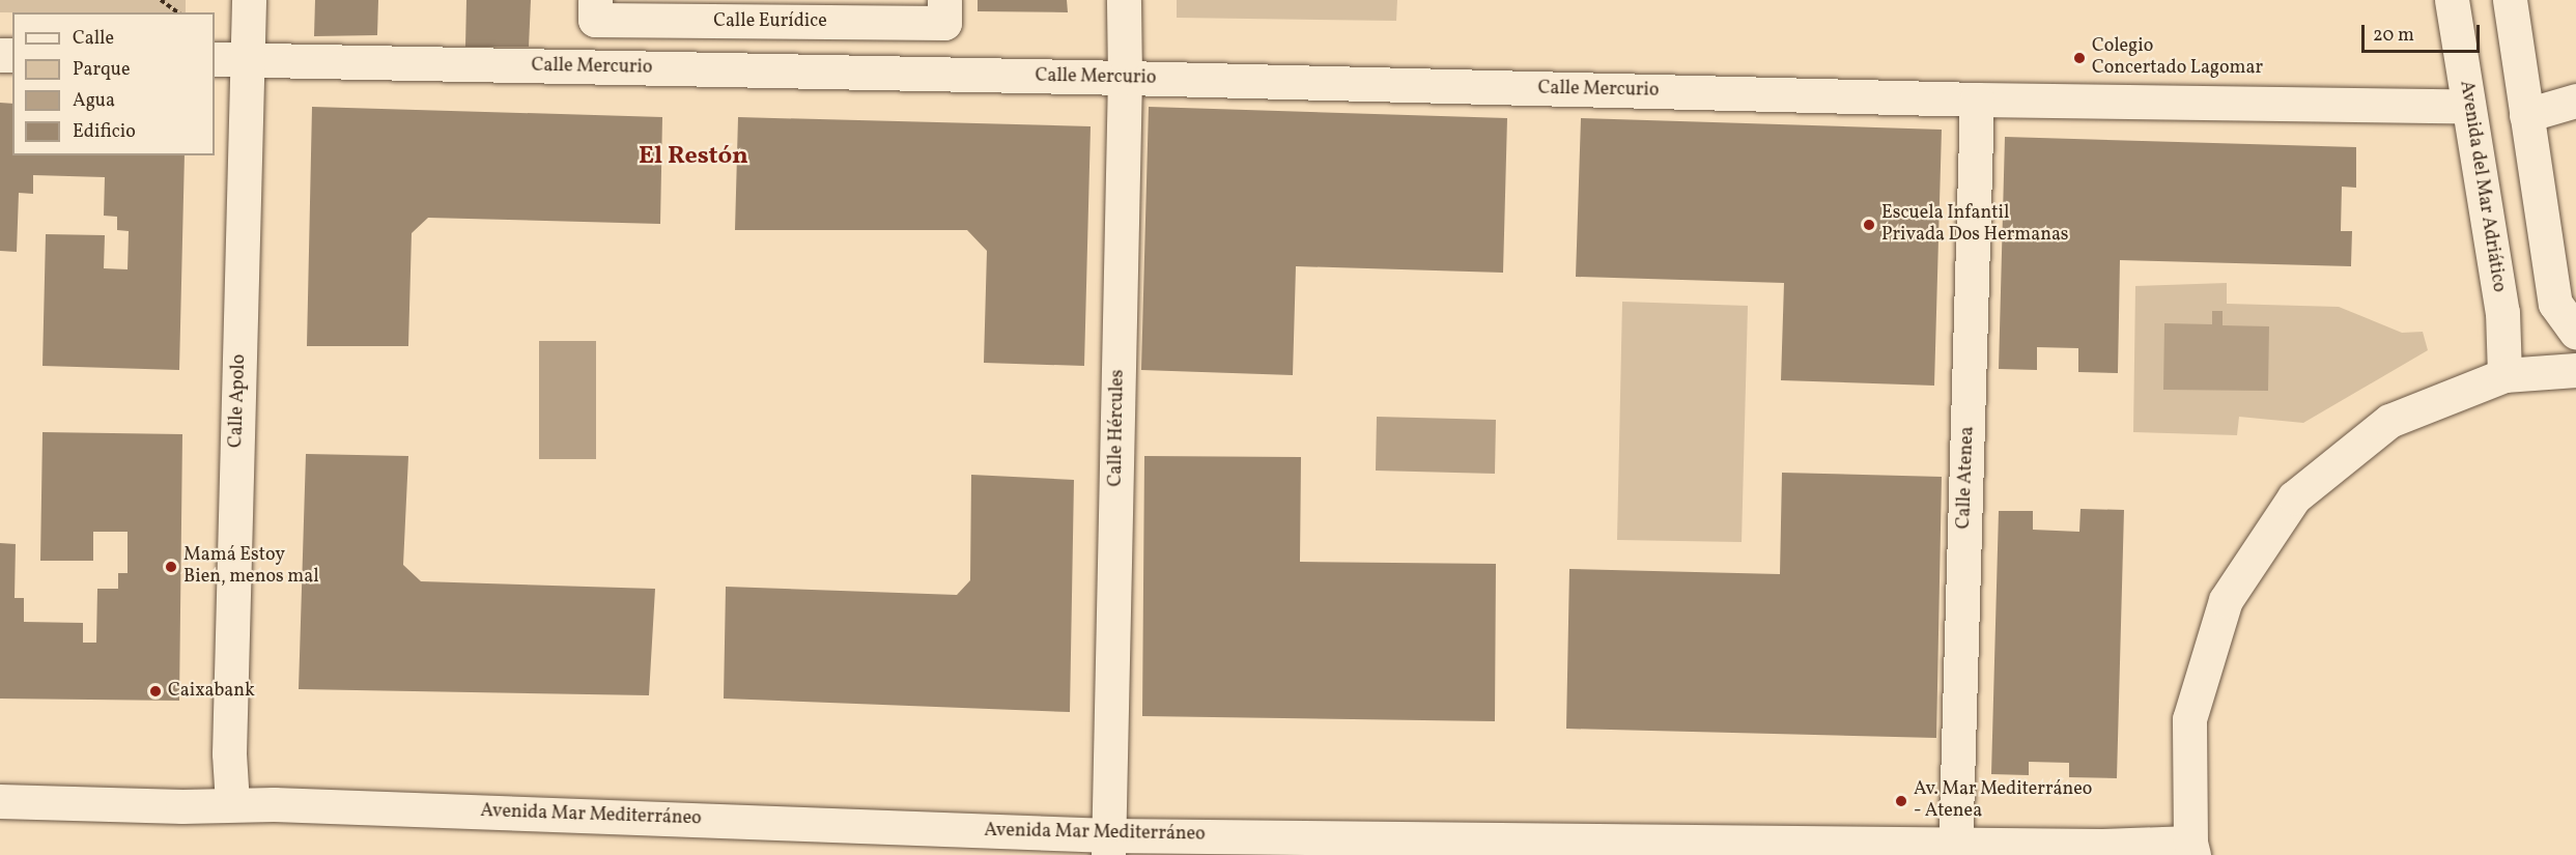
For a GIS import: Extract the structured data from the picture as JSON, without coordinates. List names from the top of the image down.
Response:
{
  "streets": {
    "street": [
      "Calle Eurídice",
      "Calle Mercurio",
      "Avenida del Mar Adriático",
      "Calle Apolo",
      "Calle Hércules",
      "Calle Atenea",
      "Avenida Mar Mediterráneo"
    ]
  },
  "crossings": [
    ["Calle Mercurio", "Avenida del Mar Adriático"],
    ["Calle Mercurio", "Calle Apolo"],
    ["Calle Mercurio", "Calle Hércules"],
    ["Calle Mercurio", "Calle Atenea"],
    ["Calle Apolo", "Avenida Mar Mediterráneo"],
    ["Calle Hércules", "Avenida Mar Mediterráneo"],
    ["Calle Atenea", "Avenida Mar Mediterráneo"]
  ],
  "districts": ["El Restón"],
  "places": [
    "Colegio Concertado Lagomar",
    "Escuela Infantil Privada Dos Hermanas",
    "Mamá Estoy Bien, menos mal",
    "Caixabank",
    "Av. Mar Mediterráneo - Atenea"
  ],
  "legend": [
    "Calle",
    "Parque",
    "Agua",
    "Edificio"
  ],
  "scale_bar": "20 m"
}
